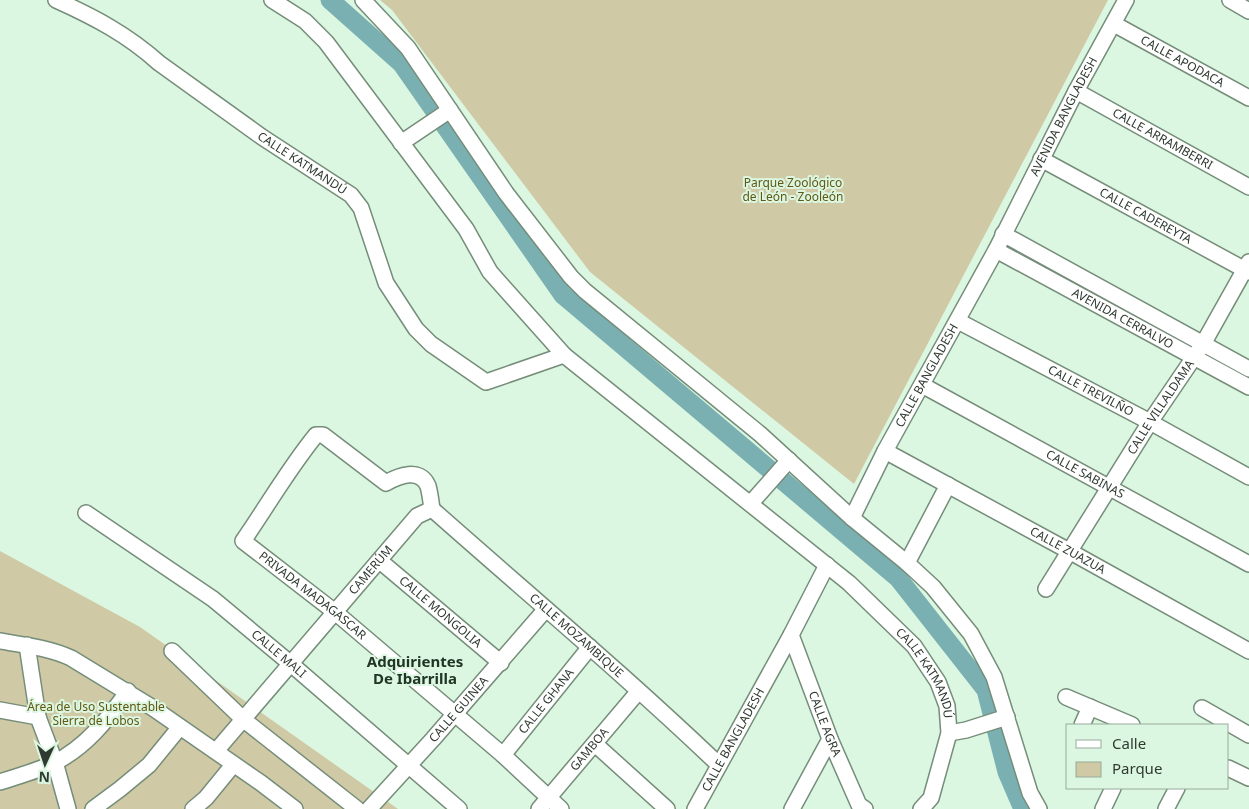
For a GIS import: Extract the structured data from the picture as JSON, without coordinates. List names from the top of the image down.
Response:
{
  "streets": {
    "street": [
      "CALLE APODACA",
      "AVENIDA BANGLADESH",
      "CALLE ARRAMBERRI",
      "CALLE KATMANDÚ",
      "CALLE CADEREYTA",
      "AVENIDA CERRALVO",
      "CALLE BANGLADESH",
      "CALLE TREVILÑO",
      "CALLE VILLALDAMA",
      "CALLE SABINAS",
      "CALLE ZUAZUA",
      "CAMERÚM",
      "PRIVADA MADAGASCAR",
      "CALLE MONGOLIA",
      "CALLE MOZAMBIQUE",
      "CALLE MALI",
      "CALLE GHANA",
      "CALLE GUINEA",
      "CALLE AGRA",
      "GAMBOA"
    ]
  },
  "crossings": [
    ["CALLE APODACA", "AVENIDA BANGLADESH"],
    ["AVENIDA BANGLADESH", "CALLE ARRAMBERRI"],
    ["AVENIDA BANGLADESH", "CALLE CADEREYTA"],
    ["AVENIDA BANGLADESH", "AVENIDA CERRALVO"],
    ["AVENIDA BANGLADESH", "CALLE BANGLADESH"],
    ["CALLE KATMANDÚ", "CALLE BANGLADESH"],
    ["CALLE CADEREYTA", "CALLE VILLALDAMA"],
    ["AVENIDA CERRALVO", "CALLE BANGLADESH"],
    ["AVENIDA CERRALVO", "CALLE VILLALDAMA"],
    ["CALLE BANGLADESH", "CALLE TREVILÑO"],
    ["CALLE BANGLADESH", "CALLE SABINAS"],
    ["CALLE BANGLADESH", "CALLE ZUAZUA"],
    ["CALLE BANGLADESH", "CALLE MOZAMBIQUE"],
    ["CALLE BANGLADESH", "CALLE AGRA"],
    ["CALLE TREVILÑO", "CALLE VILLALDAMA"],
    ["CALLE VILLALDAMA", "CALLE SABINAS"],
    ["CALLE VILLALDAMA", "CALLE ZUAZUA"],
    ["CAMERÚM", "PRIVADA MADAGASCAR"],
    ["CAMERÚM", "CALLE MONGOLIA"],
    ["CAMERÚM", "CALLE MOZAMBIQUE"],
    ["CAMERÚM", "CALLE MALI"],
    ["PRIVADA MADAGASCAR", "CALLE MOZAMBIQUE"],
    ["PRIVADA MADAGASCAR", "CALLE GHANA"],
    ["PRIVADA MADAGASCAR", "CALLE GUINEA"],
    ["PRIVADA MADAGASCAR", "GAMBOA"],
    ["CALLE MONGOLIA", "CALLE GUINEA"],
    ["CALLE MOZAMBIQUE", "CALLE GHANA"],
    ["CALLE MOZAMBIQUE", "CALLE GUINEA"],
    ["CALLE MOZAMBIQUE", "GAMBOA"],
    ["CALLE MALI", "CALLE GUINEA"]
  ],
  "districts": ["Adquirientes De Ibarrilla"],
  "parks": ["Parque Zoológico de León - Zooleón", "Área de Uso Sustentable Sierra de Lobos"],
  "legend": ["Calle", "Parque"],
  "north": "bottom"
}
